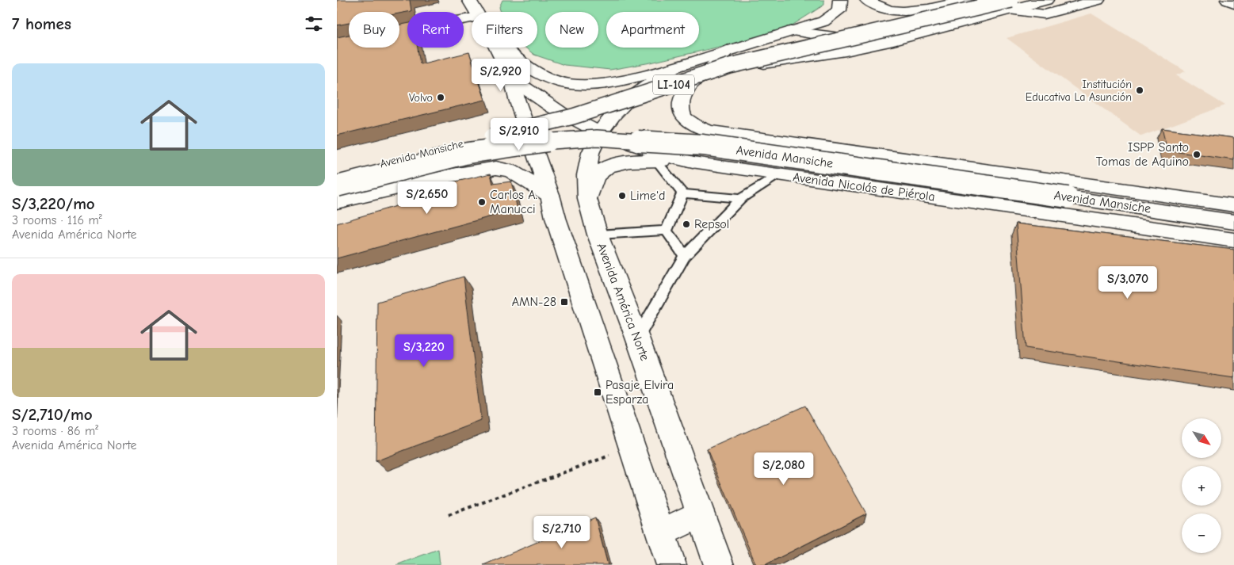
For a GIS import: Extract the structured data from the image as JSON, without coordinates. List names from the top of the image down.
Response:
{
  "streets": {
    "main road": [
      "LI-104",
      "Avenida Mansiche",
      "Avenida Nicolás de Piérola",
      "Avenida América Norte"
    ]
  },
  "crossings": [
    ["Avenida Nicolás de Piérola", "Avenida América Norte"]
  ],
  "places": {
    "other": [
      "Institución Educativa La Asunción",
      "Volvo",
      "ISPP Santo Tomas de Aquino",
      "Lime'd",
      "Carlos A. Manucci",
      "Repsol"
    ],
    "transit": ["AMN-28", "Pasaje Elvira Esparza"]
  },
  "north": "bottom right",
  "page": {
    "heading": "7 homes",
    "chip": [
      "Buy",
      "Rent",
      "Filters",
      "New",
      "Apartment"
    ],
    "list": [
      {
        "name": "S/3,220/mo",
        "note": "3 rooms · 116 m² · Avenida América Norte"
      },
      {
        "name": "S/2,710/mo",
        "note": "3 rooms · 86 m² · Avenida América Norte"
      }
    ],
    "price": [
      "S/2,920",
      "S/2,910",
      "S/2,650",
      "S/3,070",
      "S/3,220",
      "S/2,080",
      "S/2,710"
    ],
    "map_buttons": ["+", "−"]
  }
}
